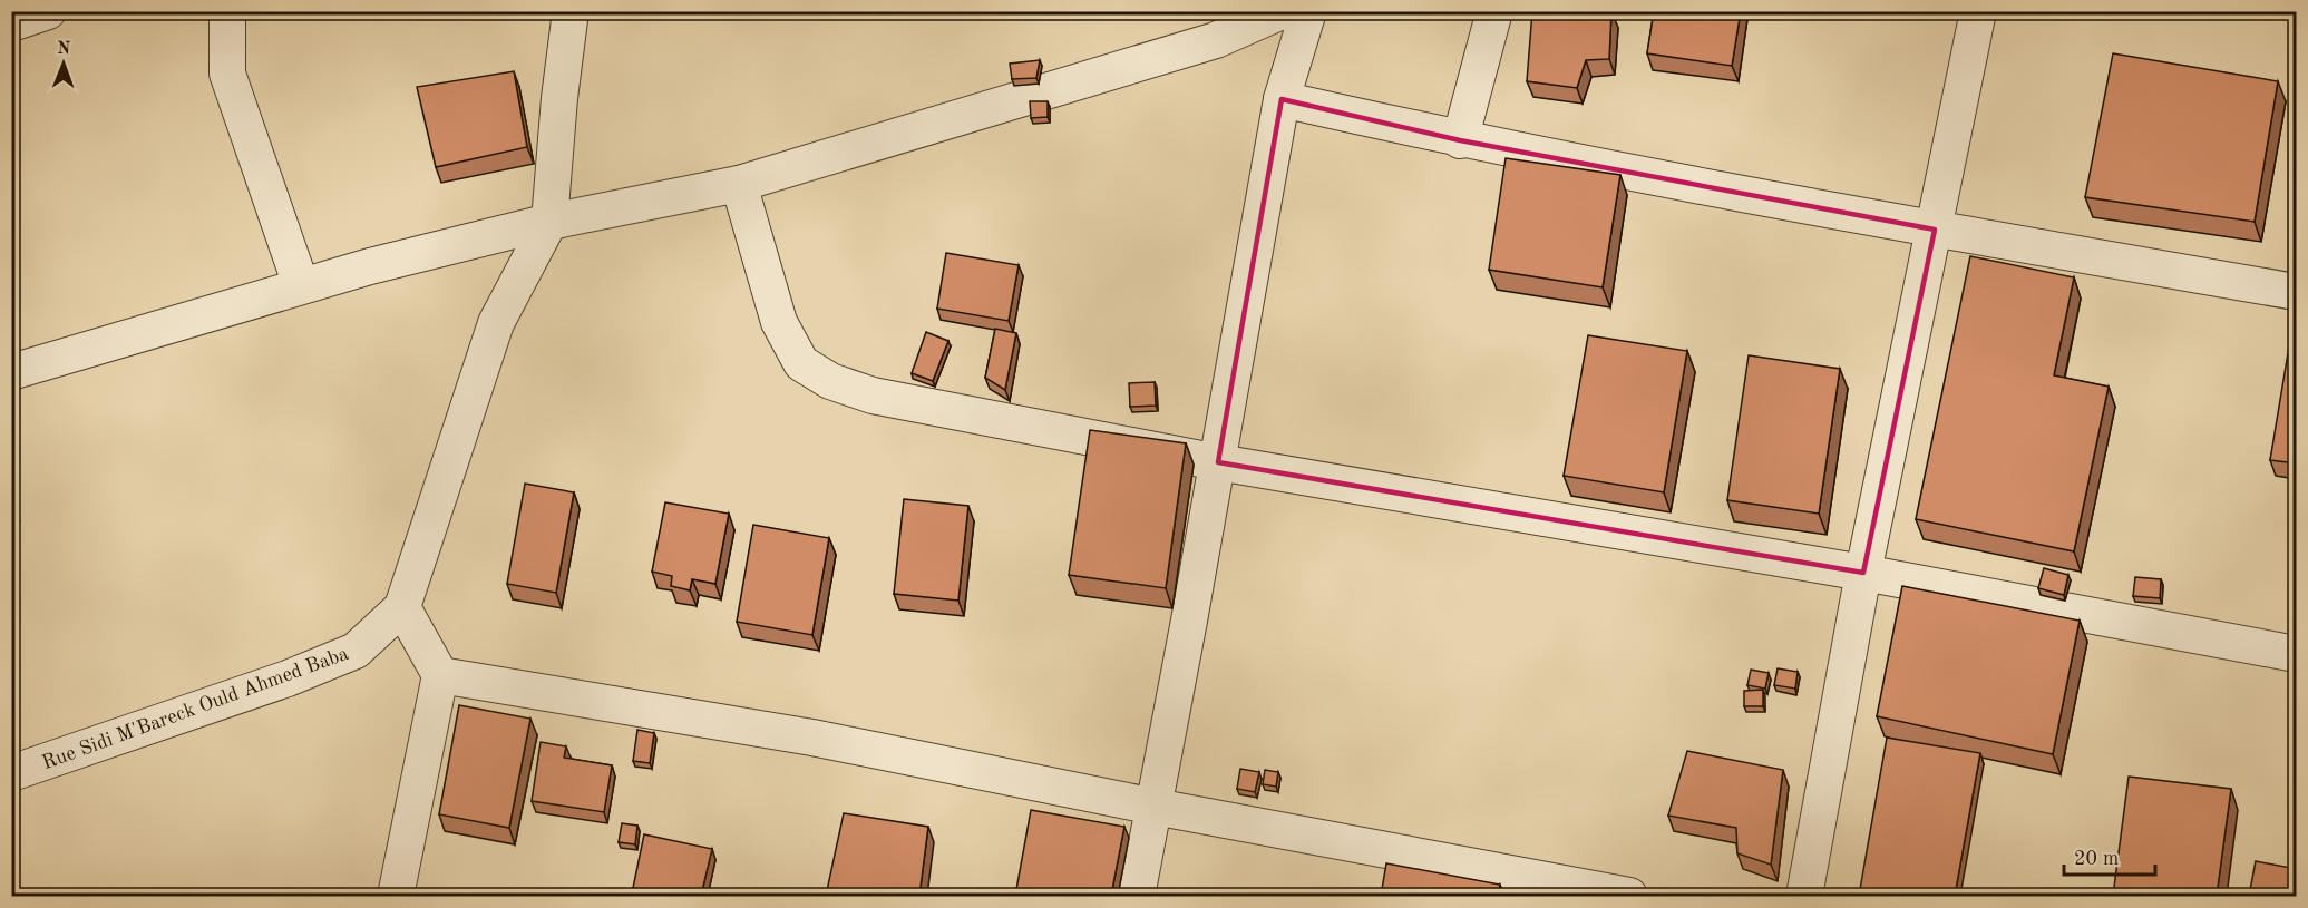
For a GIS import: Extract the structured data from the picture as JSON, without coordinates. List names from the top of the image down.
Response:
{
  "streets": {
    "street": ["Rue Sidi M'Bareck Ould Ahmed Baba"]
  },
  "scale_bar": "20 m",
  "north": "top"
}
